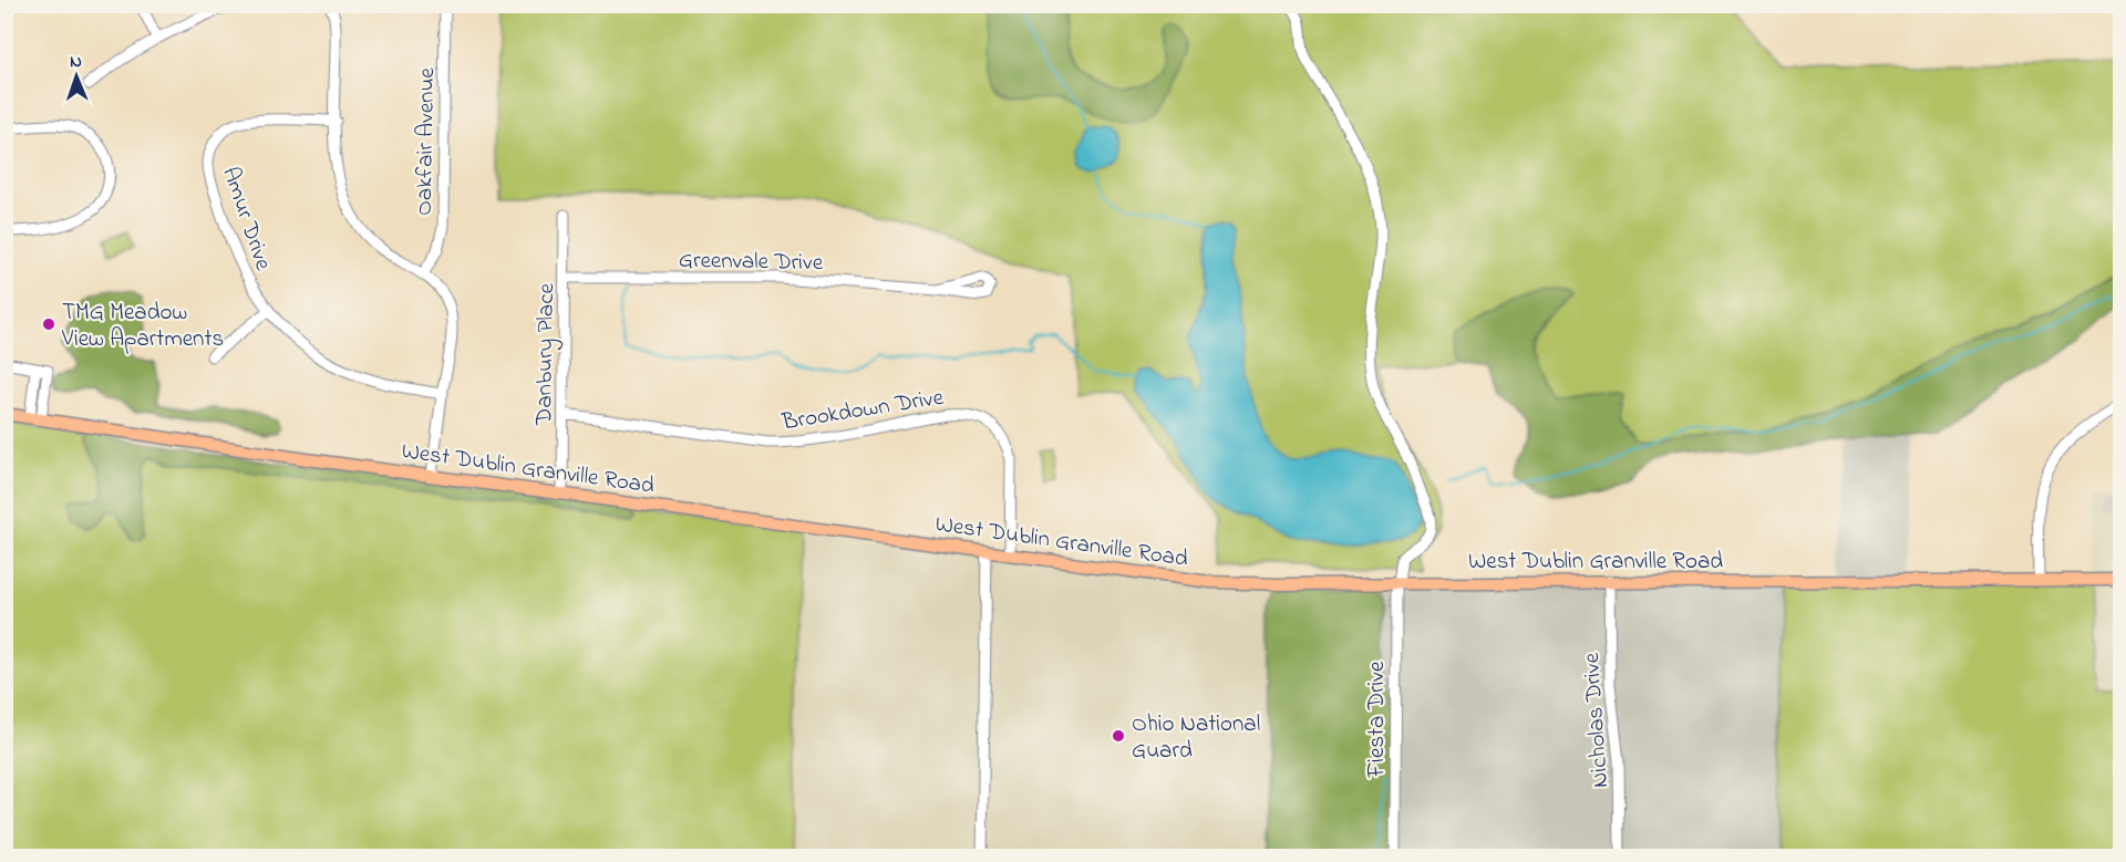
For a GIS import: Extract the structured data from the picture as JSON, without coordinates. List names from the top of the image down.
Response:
{
  "streets": {
    "main road": ["West Dublin Granville Road"],
    "street": [
      "Oakfair Avenue",
      "Amur Drive",
      "Greenvale Drive",
      "Danbury Place",
      "Brookdown Drive",
      "Fiesta Drive",
      "Nicholas Drive"
    ]
  },
  "crossings": [
    ["Greenvale Drive", "Danbury Place"],
    ["Danbury Place", "Brookdown Drive"],
    ["Danbury Place", "West Dublin Granville Road"],
    ["Brookdown Drive", "West Dublin Granville Road"],
    ["West Dublin Granville Road", "Fiesta Drive"],
    ["West Dublin Granville Road", "Nicholas Drive"]
  ],
  "places": ["TMG Meadow View Apartments", "Ohio National Guard"],
  "north": "top"
}
